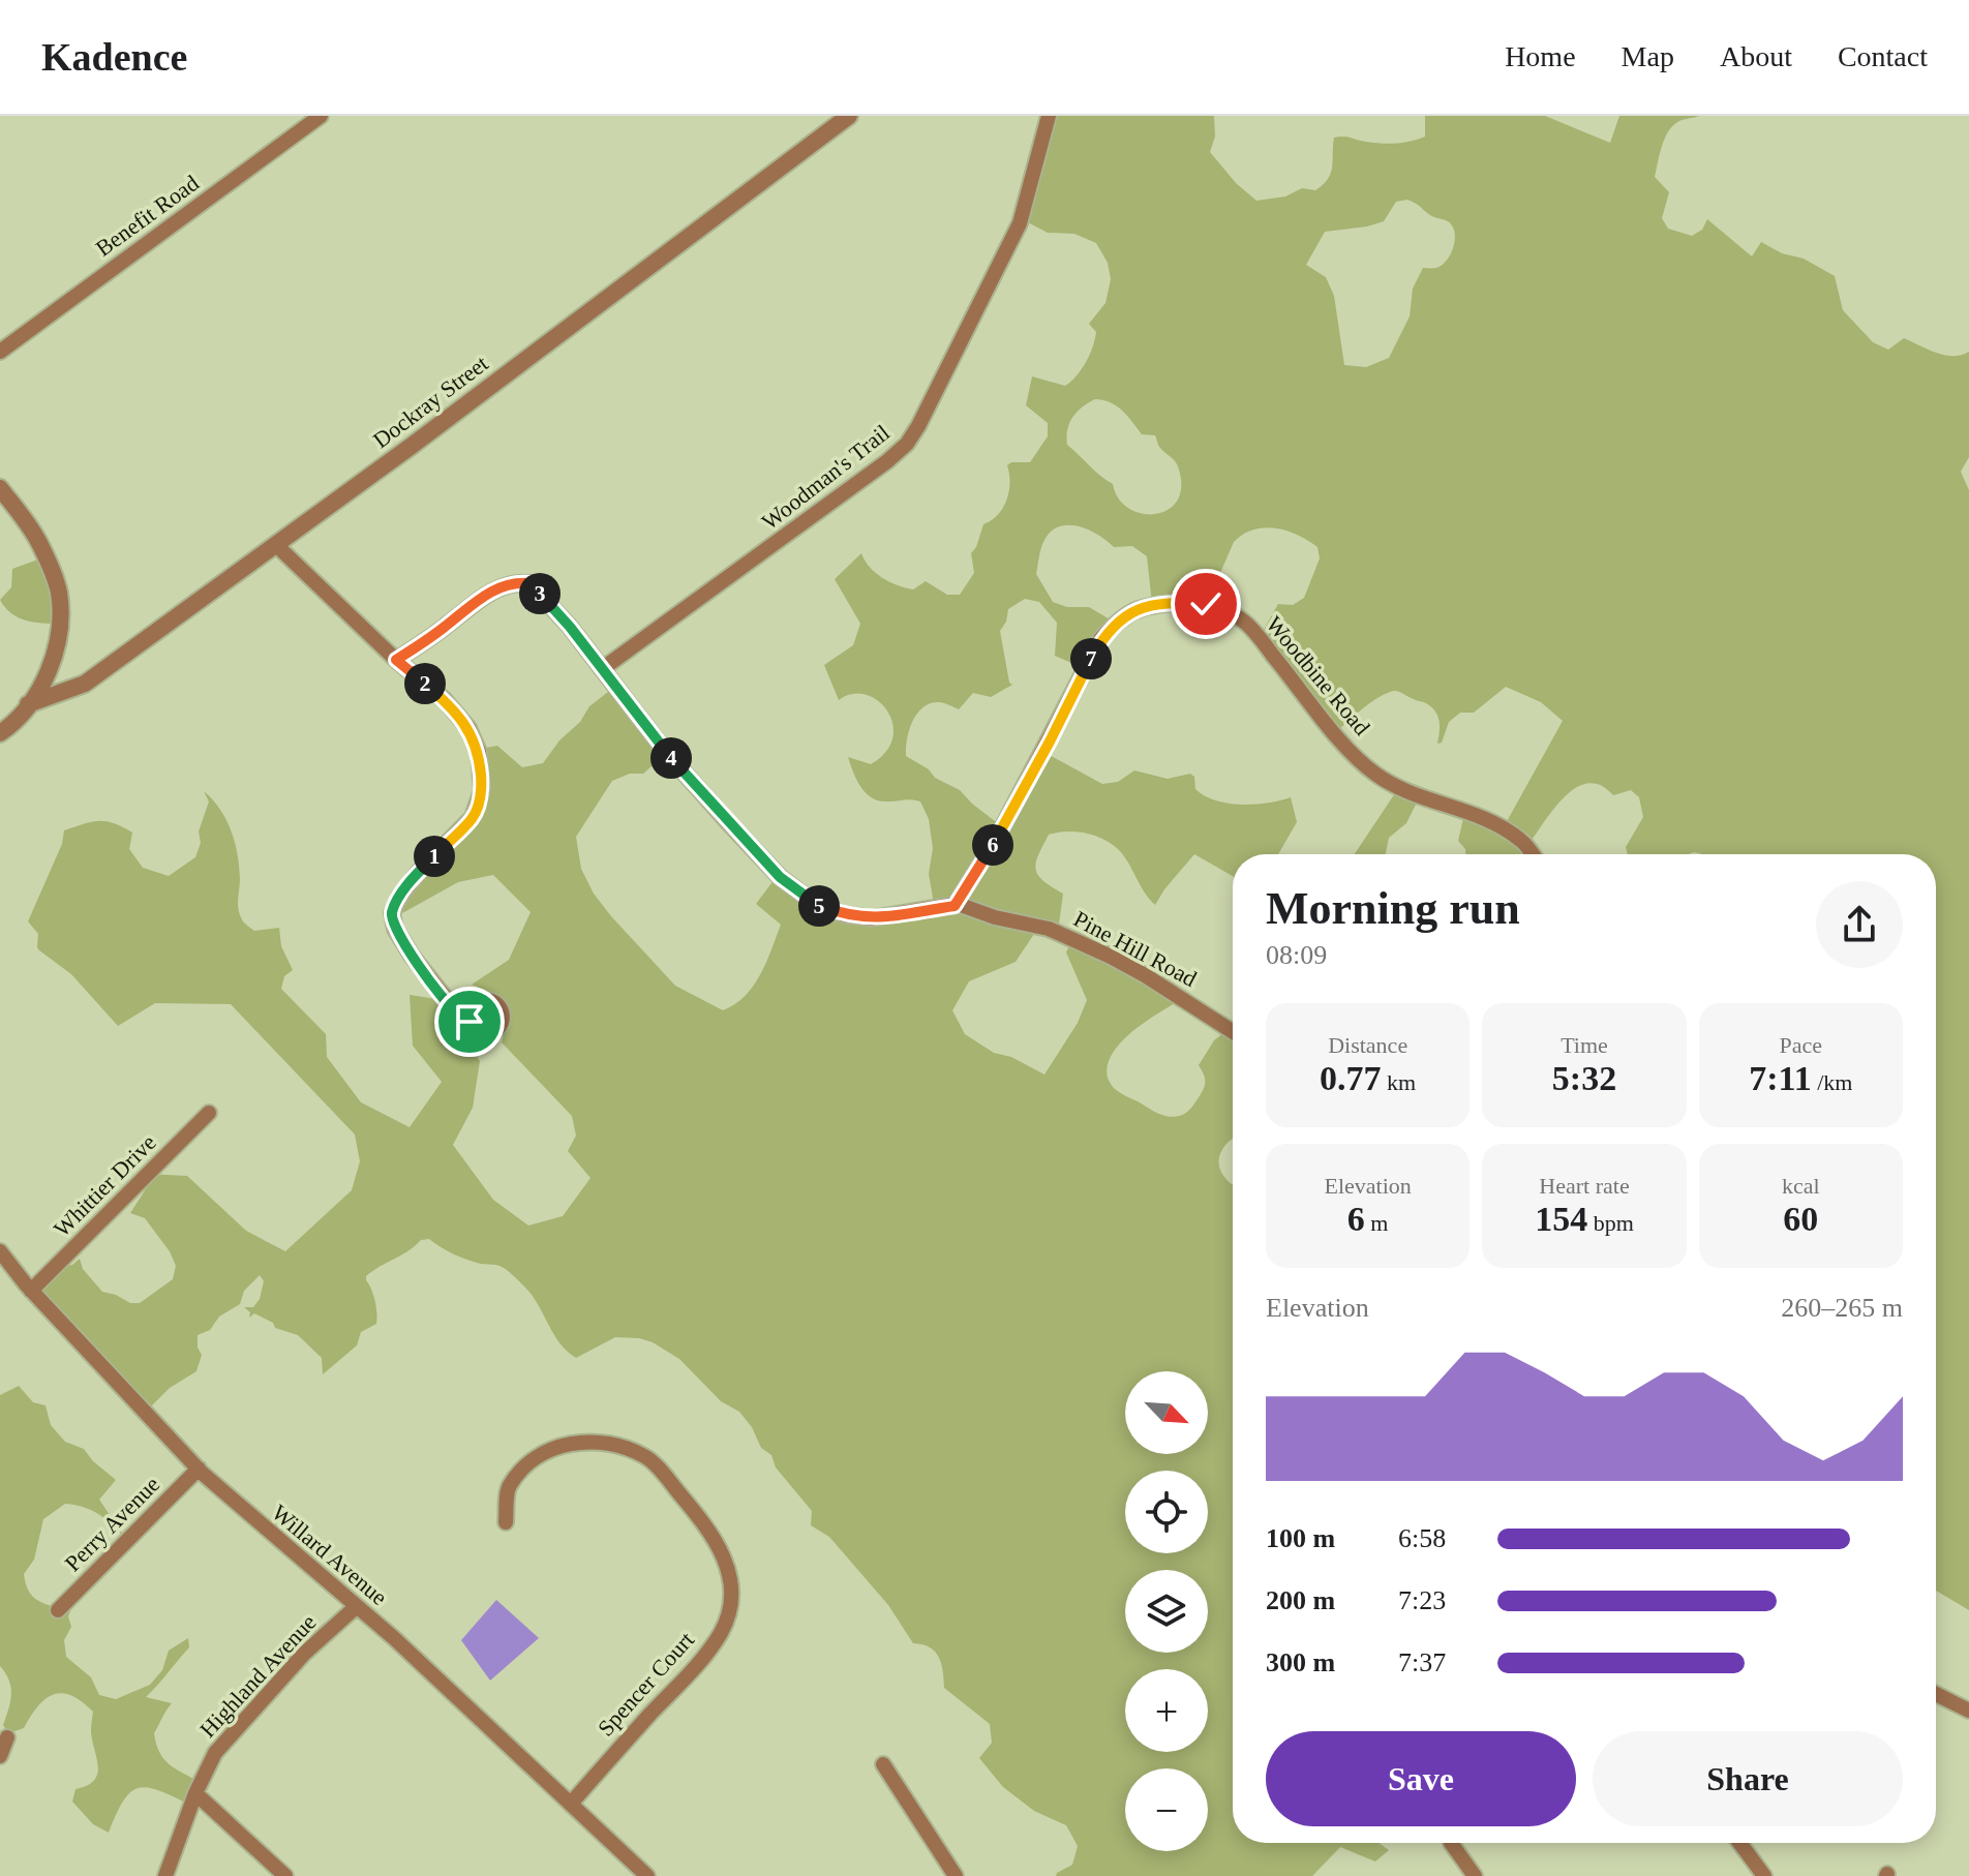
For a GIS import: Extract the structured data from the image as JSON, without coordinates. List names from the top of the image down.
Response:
{
  "streets": {
    "street": [
      "Benefit Road",
      "Dockray Street",
      "Woodman's Trail",
      "Woodbine Road",
      "Pine Hill Road",
      "Whittier Drive",
      "Perry Avenue",
      "Willard Avenue",
      "Highland Avenue",
      "Spencer Court"
    ]
  },
  "crossings": [
    ["Woodman's Trail", "Pine Hill Road"],
    ["Woodbine Road", "Pine Hill Road"],
    ["Whittier Drive", "Willard Avenue"],
    ["Perry Avenue", "Willard Avenue"],
    ["Willard Avenue", "Highland Avenue"],
    ["Willard Avenue", "Spencer Court"]
  ],
  "north": "bottom right",
  "page": {
    "header": "Kadence",
    "nav": [
      "Home",
      "Map",
      "About",
      "Contact"
    ],
    "pins": [
      "3",
      "7",
      "2",
      "4",
      "6",
      "1",
      "5"
    ],
    "heading": ["Morning run", "08:09"],
    "stats": [
      ["Distance", "0.77 km"],
      ["Time", "5:32"],
      ["Pace", "7:11 /km"],
      ["Elevation", "6 m"],
      ["Heart rate", "154 bpm"],
      ["kcal", "60"]
    ],
    "chart": ["Elevation", "260–265 m"],
    "map_buttons": ["+", "−"],
    "list": [
      {
        "name": "100 m",
        "note": "6:58"
      },
      {
        "name": "200 m",
        "note": "7:23"
      },
      {
        "name": "300 m",
        "note": "7:37"
      }
    ],
    "buttons": ["Save", "Share"]
  }
}
